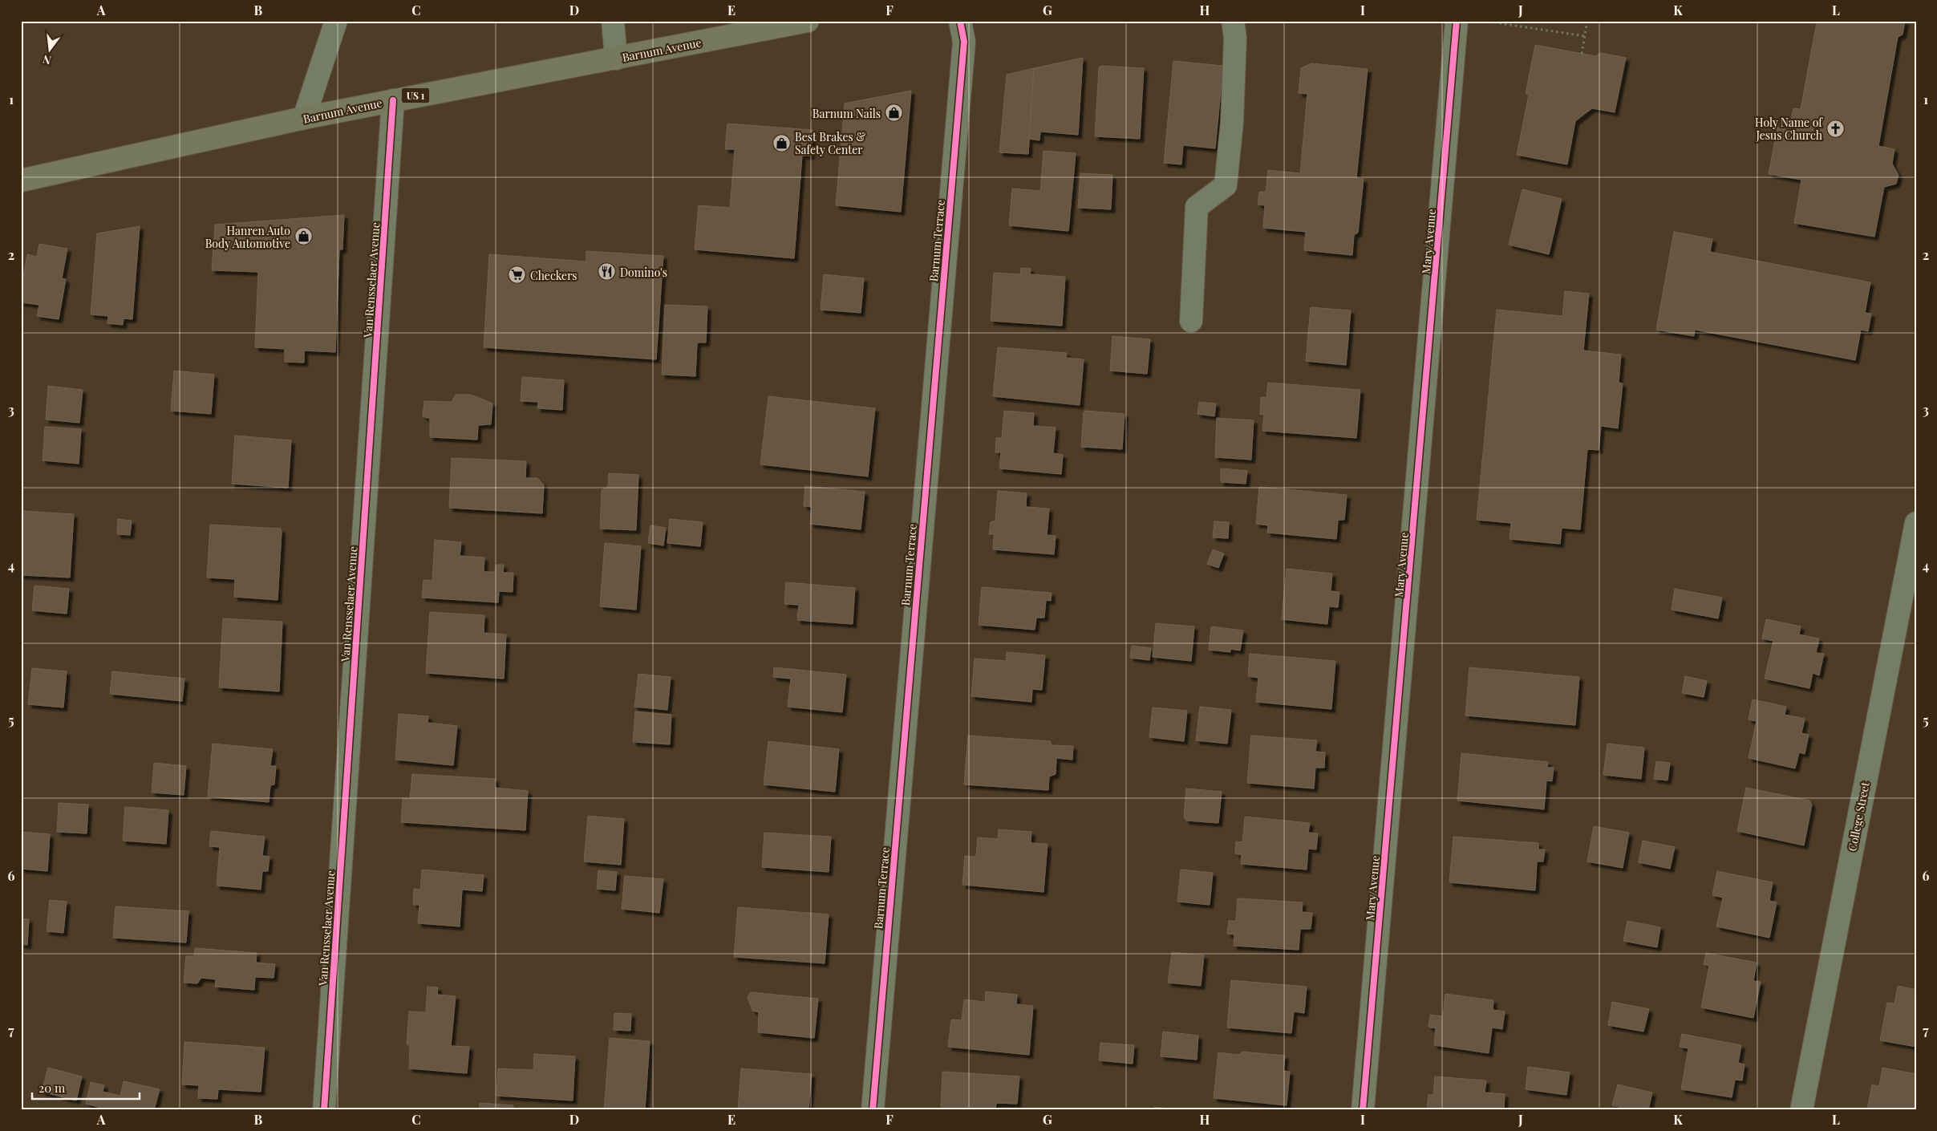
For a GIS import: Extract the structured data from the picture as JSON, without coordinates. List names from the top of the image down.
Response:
{
  "streets": {
    "main road": ["Barnum Avenue", "US 1"],
    "street": [
      "Barnum Terrace",
      "Mary Avenue",
      "Van Rensselaer Avenue",
      "College Street"
    ]
  },
  "crossings": [
    ["Barnum Avenue", "Van Rensselaer Avenue"]
  ],
  "places": {
    "shop": ["Barnum Nails", "Best Brakes & Safety Center", "Hanren Auto Body Automotive"],
    "church": ["Holy Name of Jesus Church"],
    "restaurant": ["Domino's"],
    "supermarket": ["Checkers"]
  },
  "scale_bar": "20 m",
  "north": "bottom",
  "grid": {
    "columns": [
      "A",
      "B",
      "C",
      "D",
      "E",
      "F",
      "G",
      "H",
      "I",
      "J",
      "K",
      "L"
    ],
    "rows": [
      "1",
      "2",
      "3",
      "4",
      "5",
      "6",
      "7"
    ]
  }
}
